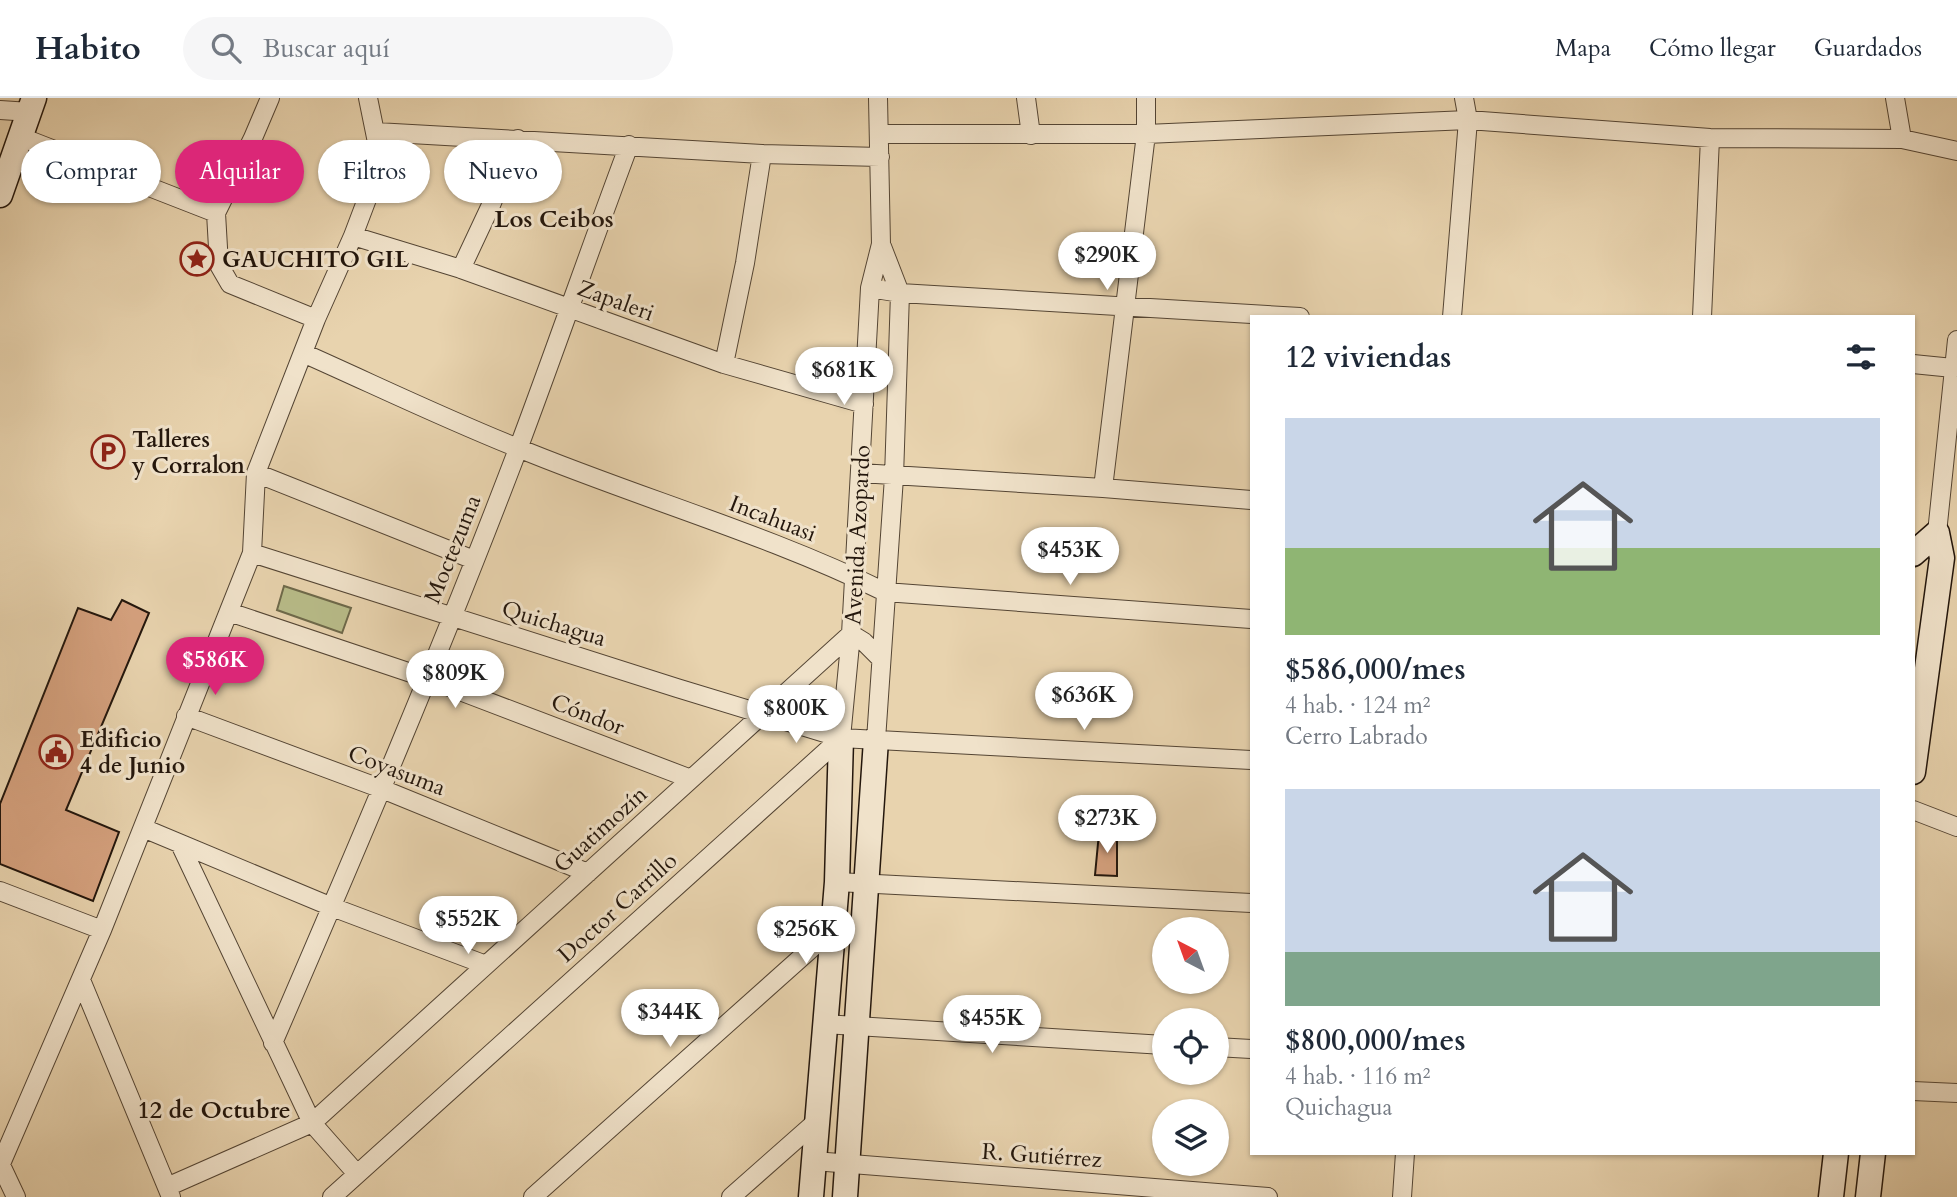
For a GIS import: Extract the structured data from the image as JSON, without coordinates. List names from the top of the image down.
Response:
{
  "streets": {
    "street": [
      "Zapaleri",
      "Incahuasi",
      "Avenida Azopardo",
      "Moctezuma",
      "Quichagua",
      "Cóndor",
      "Coyasuma",
      "Guatimozín",
      "Doctor Carrillo",
      "R. Gutiérrez"
    ]
  },
  "crossings": [
    ["Zapaleri", "Avenida Azopardo"],
    ["Zapaleri", "Moctezuma"],
    ["Incahuasi", "Avenida Azopardo"],
    ["Incahuasi", "Moctezuma"],
    ["Avenida Azopardo", "Quichagua"],
    ["Avenida Azopardo", "Guatimozín"],
    ["Avenida Azopardo", "Doctor Carrillo"],
    ["Avenida Azopardo", "R. Gutiérrez"],
    ["Moctezuma", "Quichagua"],
    ["Moctezuma", "Cóndor"],
    ["Moctezuma", "Coyasuma"],
    ["Quichagua", "Guatimozín"],
    ["Quichagua", "Doctor Carrillo"],
    ["Cóndor", "Guatimozín"],
    ["Coyasuma", "Guatimozín"]
  ],
  "districts": ["Los Ceibos", "12 de Octubre"],
  "places": {
    "place": ["GAUCHITO GIL"],
    "parking": ["Talleres y Corralon"],
    "public building": ["Edificio 4 de Junio"]
  },
  "north": "top left",
  "page": {
    "header": "Habito",
    "search": "Buscar aquí",
    "nav": ["Mapa", "Cómo llegar", "Guardados"],
    "chip": [
      "Comprar",
      "Alquilar",
      "Filtros",
      "Nuevo"
    ],
    "price": [
      "$290K",
      "$681K",
      "$453K",
      "$586K",
      "$809K",
      "$636K",
      "$800K",
      "$273K",
      "$552K",
      "$256K",
      "$344K",
      "$455K"
    ],
    "heading": "12 viviendas",
    "list": [
      {
        "name": "$586,000/mes",
        "note": "4 hab. · 124 m² · Cerro Labrado"
      },
      {
        "name": "$800,000/mes",
        "note": "4 hab. · 116 m² · Quichagua"
      }
    ]
  }
}
